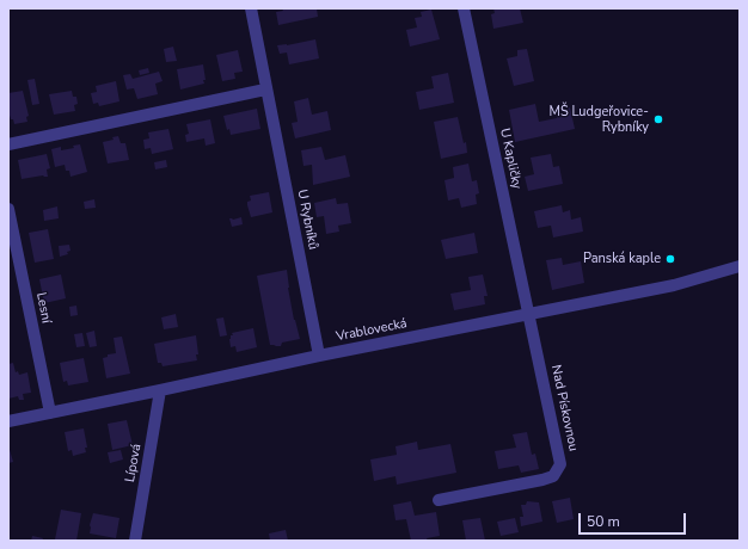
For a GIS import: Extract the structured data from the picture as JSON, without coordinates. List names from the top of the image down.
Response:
{
  "streets": {
    "street": [
      "U Kapličky",
      "U Rybníků",
      "Lesní",
      "Vrablovecká",
      "Nad Pískovnou",
      "Lípová"
    ]
  },
  "crossings": [
    ["U Kapličky", "Vrablovecká"],
    ["U Kapličky", "Nad Pískovnou"],
    ["U Rybníků", "Vrablovecká"],
    ["Lesní", "Vrablovecká"],
    ["Vrablovecká", "Nad Pískovnou"],
    ["Vrablovecká", "Lípová"]
  ],
  "places": ["MŠ Ludgeřovice- Rybníky", "Panská kaple"],
  "scale_bar": "50 m"
}
